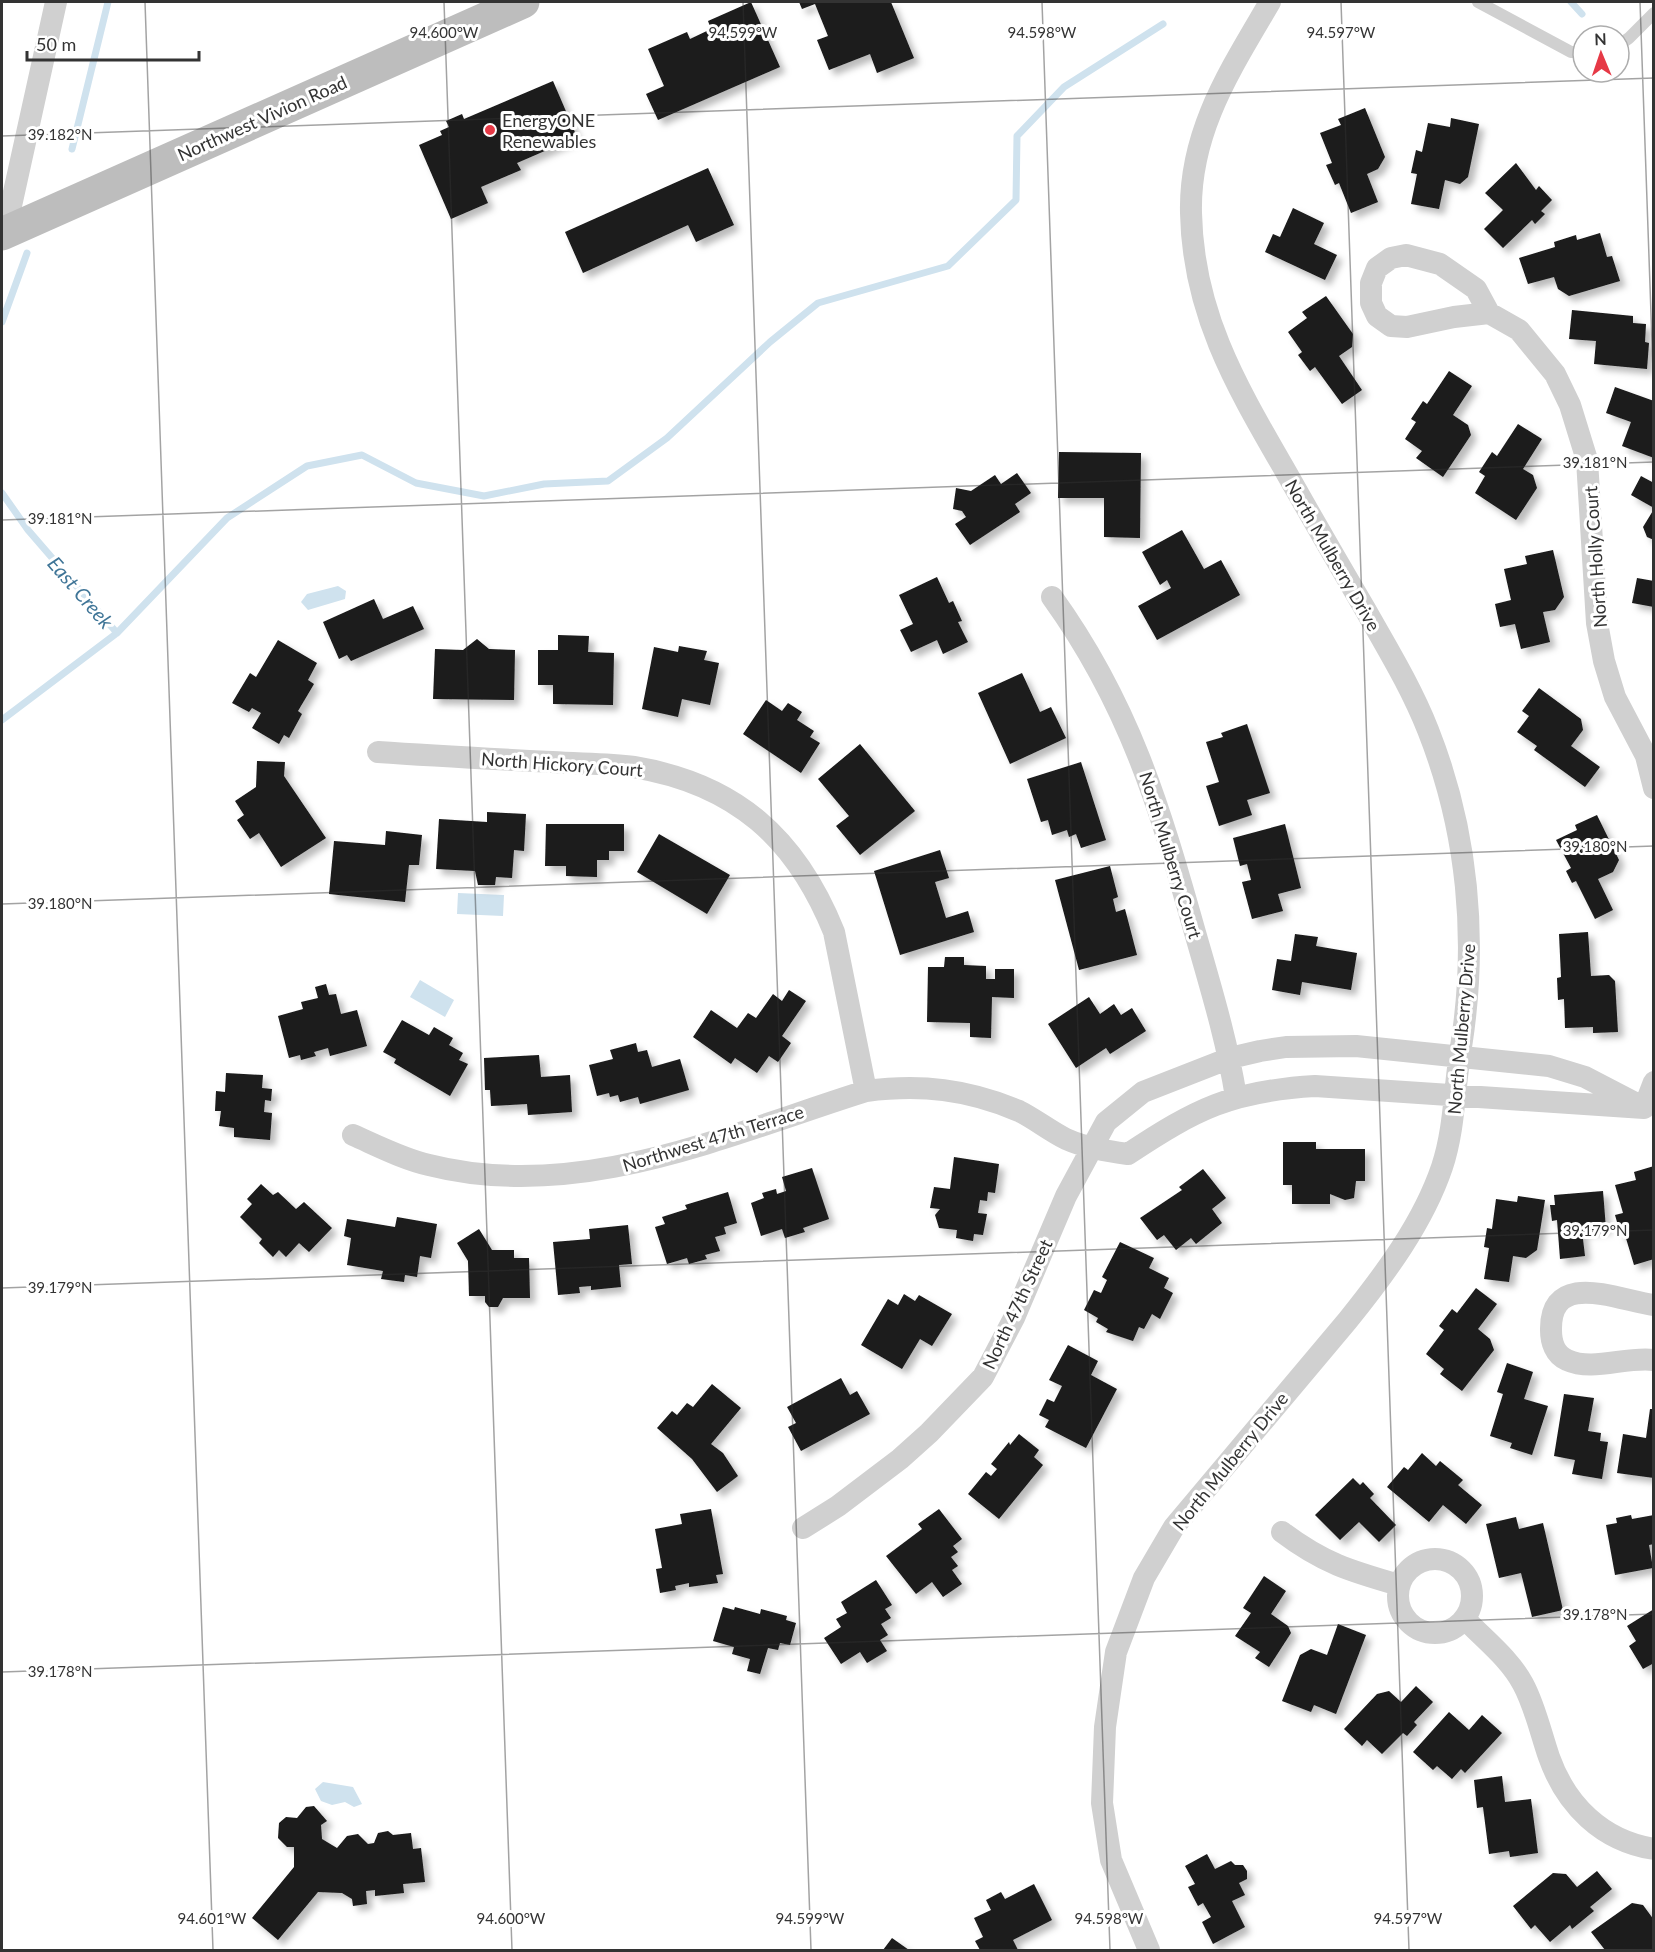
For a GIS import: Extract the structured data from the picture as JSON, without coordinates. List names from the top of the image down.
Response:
{
  "streets": {
    "main road": ["Northwest Vivion Road"],
    "street": [
      "North Mulberry Drive",
      "North Holly Court",
      "North Hickory Court",
      "North Mulberry Court",
      "Northwest 47th Terrace",
      "North 47th Street"
    ]
  },
  "crossings": [
    ["North Mulberry Drive", "Northwest 47th Terrace"],
    ["North Mulberry Drive", "North 47th Street"],
    ["North Hickory Court", "Northwest 47th Terrace"],
    ["North Mulberry Court", "Northwest 47th Terrace"],
    ["North Mulberry Court", "North 47th Street"],
    ["Northwest 47th Terrace", "North 47th Street"]
  ],
  "water": ["East Creek"],
  "places": ["EnergyONE Renewables"],
  "scale_bar": "50 m",
  "north": "top",
  "coordinates": [
    "94.600°W",
    "94.599°W",
    "94.598°W",
    "94.597°W",
    "39.182°N",
    "39.181°N",
    "39.180°N",
    "39.179°N",
    "39.178°N",
    "94.601°W"
  ]
}
